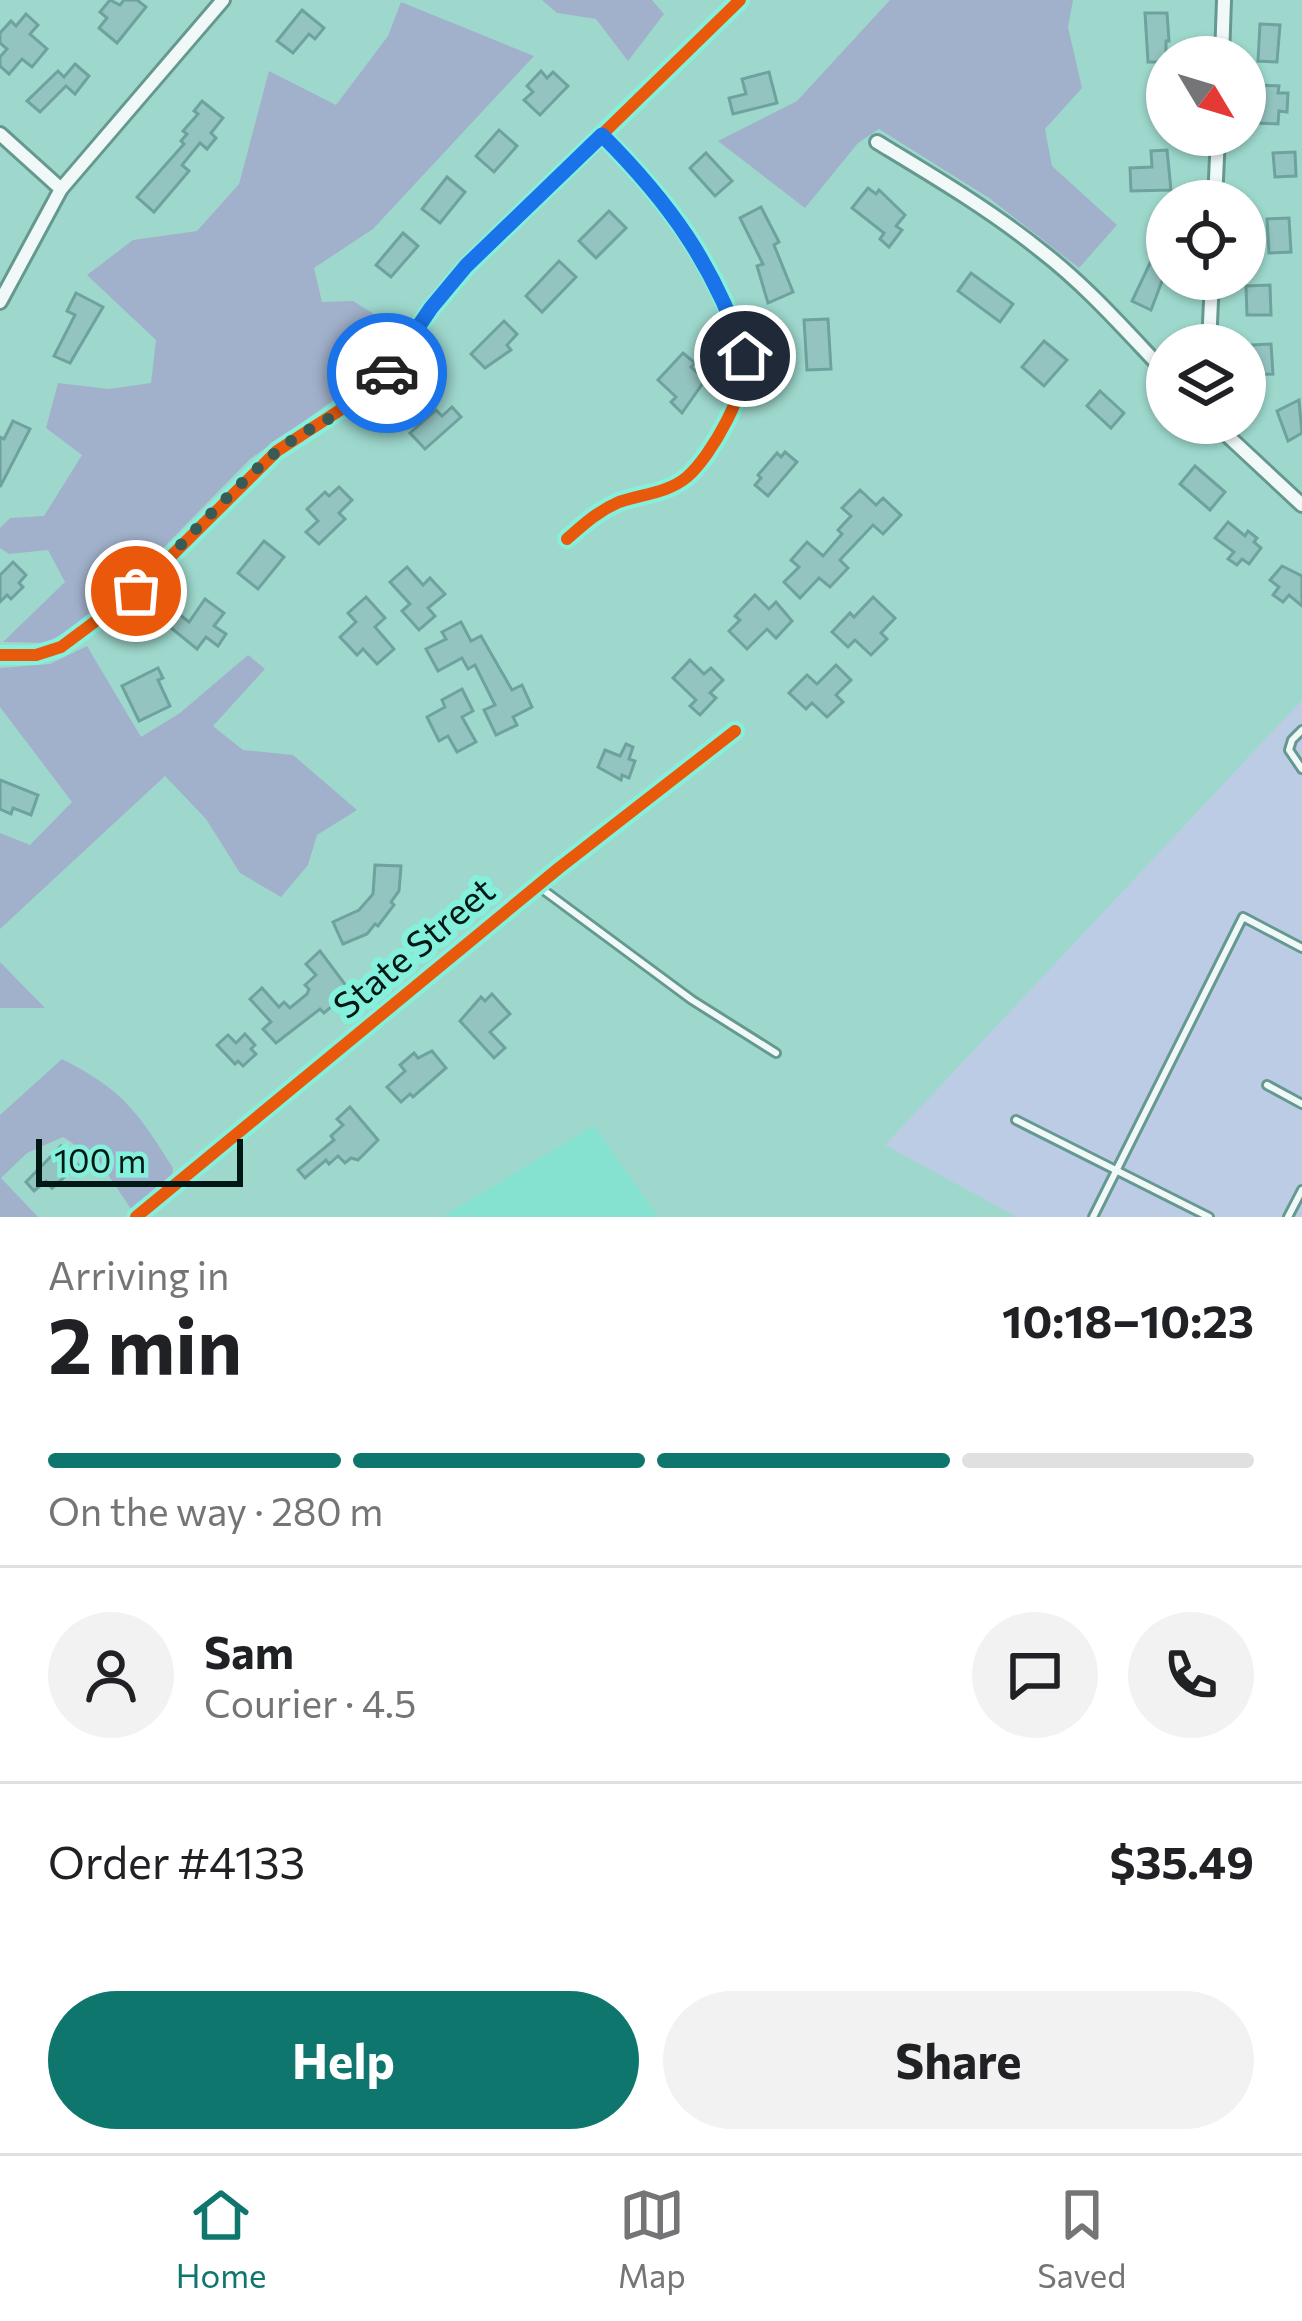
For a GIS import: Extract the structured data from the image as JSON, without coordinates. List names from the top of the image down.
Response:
{
  "streets": {
    "street": ["State Street"]
  },
  "scale_bar": "100 m",
  "north": "bottom right",
  "page": {
    "scale": "100 m",
    "heading": ["2 min", "Arriving in", "10:18–10:23"],
    "panel": [
      "Sam",
      "Courier · 4.5",
      "Order #4133",
      "$35.49"
    ],
    "bar": "On the way · 280 m",
    "buttons": ["Help", "Share"],
    "tabs": ["Home", "Map", "Saved"]
  }
}
